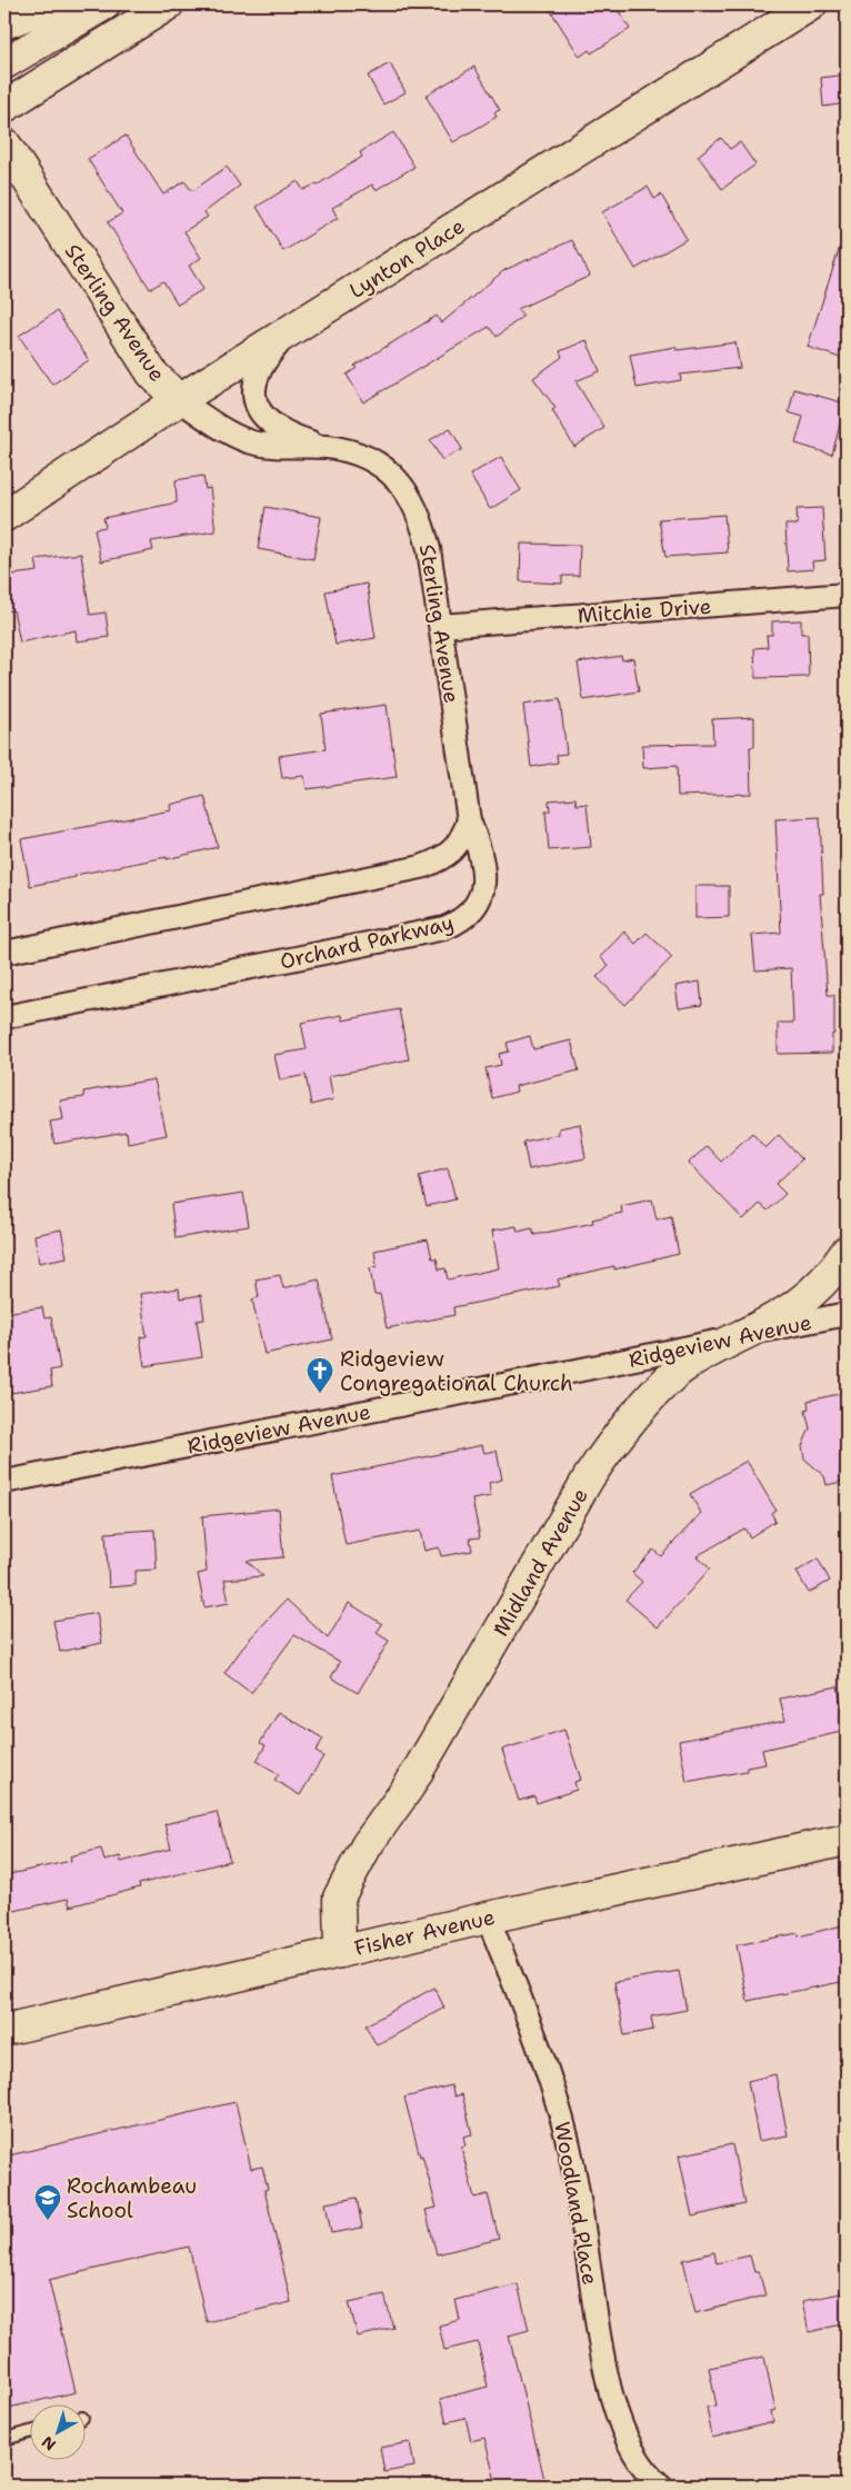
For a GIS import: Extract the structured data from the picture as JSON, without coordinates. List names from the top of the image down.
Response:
{
  "streets": {
    "street": [
      "Lynton Place",
      "Sterling Avenue",
      "Mitchie Drive",
      "Orchard Parkway",
      "Ridgeview Avenue",
      "Midland Avenue",
      "Fisher Avenue",
      "Woodland Place"
    ]
  },
  "crossings": [
    ["Lynton Place", "Sterling Avenue"],
    ["Sterling Avenue", "Mitchie Drive"],
    ["Sterling Avenue", "Orchard Parkway"],
    ["Ridgeview Avenue", "Midland Avenue"],
    ["Midland Avenue", "Fisher Avenue"],
    ["Fisher Avenue", "Woodland Place"]
  ],
  "places": {
    "church": ["Ridgeview Congregational Church"],
    "school or university": ["Rochambeau School"]
  },
  "north": "bottom left"
}
